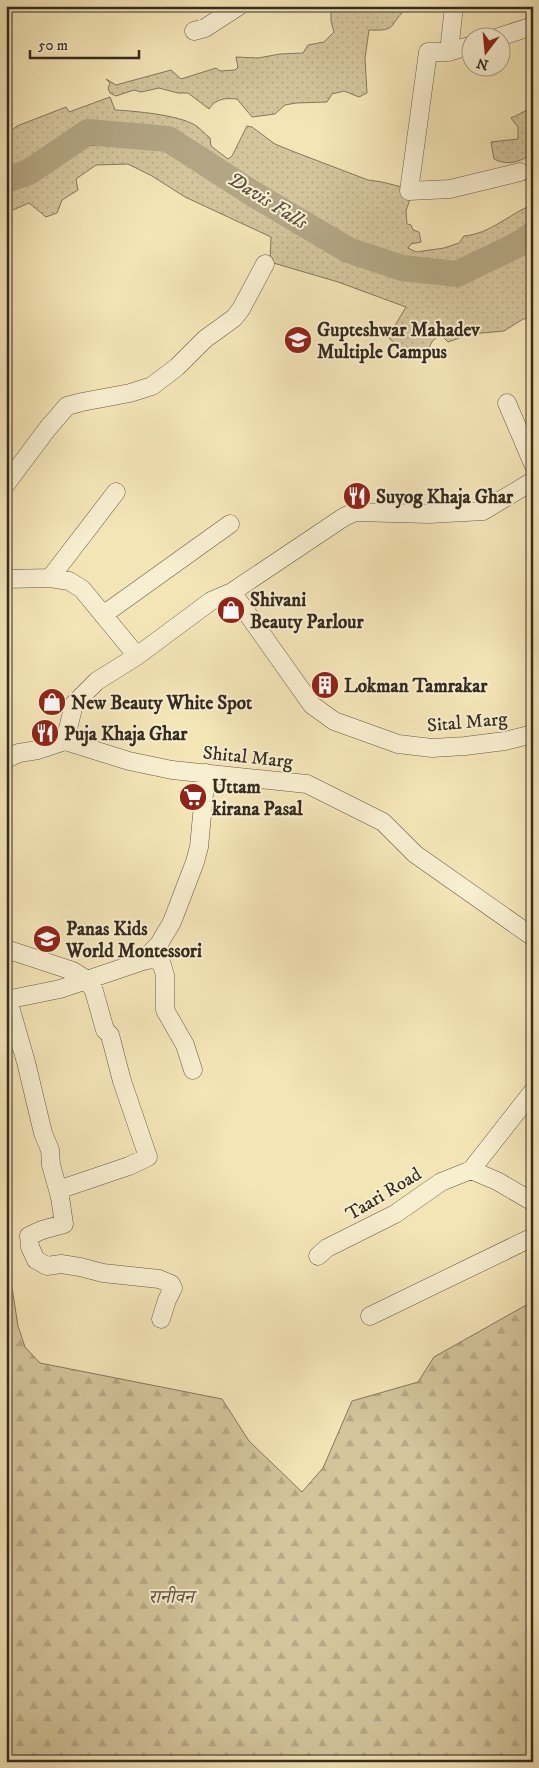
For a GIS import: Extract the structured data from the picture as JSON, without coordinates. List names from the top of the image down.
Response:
{
  "streets": {
    "street": ["Sital Marg", "Shital Marg", "Taari Road"]
  },
  "water": ["Davis Falls"],
  "parks": ["रानीवन"],
  "places": {
    "school or university": ["Gupteshwar Mahadev Multiple Campus", "Panas Kids World Montessori"],
    "restaurant": ["Suyog Khaja Ghar", "Puja Khaja Ghar"],
    "shop": ["Shivani Beauty Parlour", "New Beauty White Spot"],
    "building": ["Lokman Tamrakar"],
    "supermarket": ["Uttam kirana Pasal"]
  },
  "scale_bar": "50 m",
  "north": "bottom"
}
